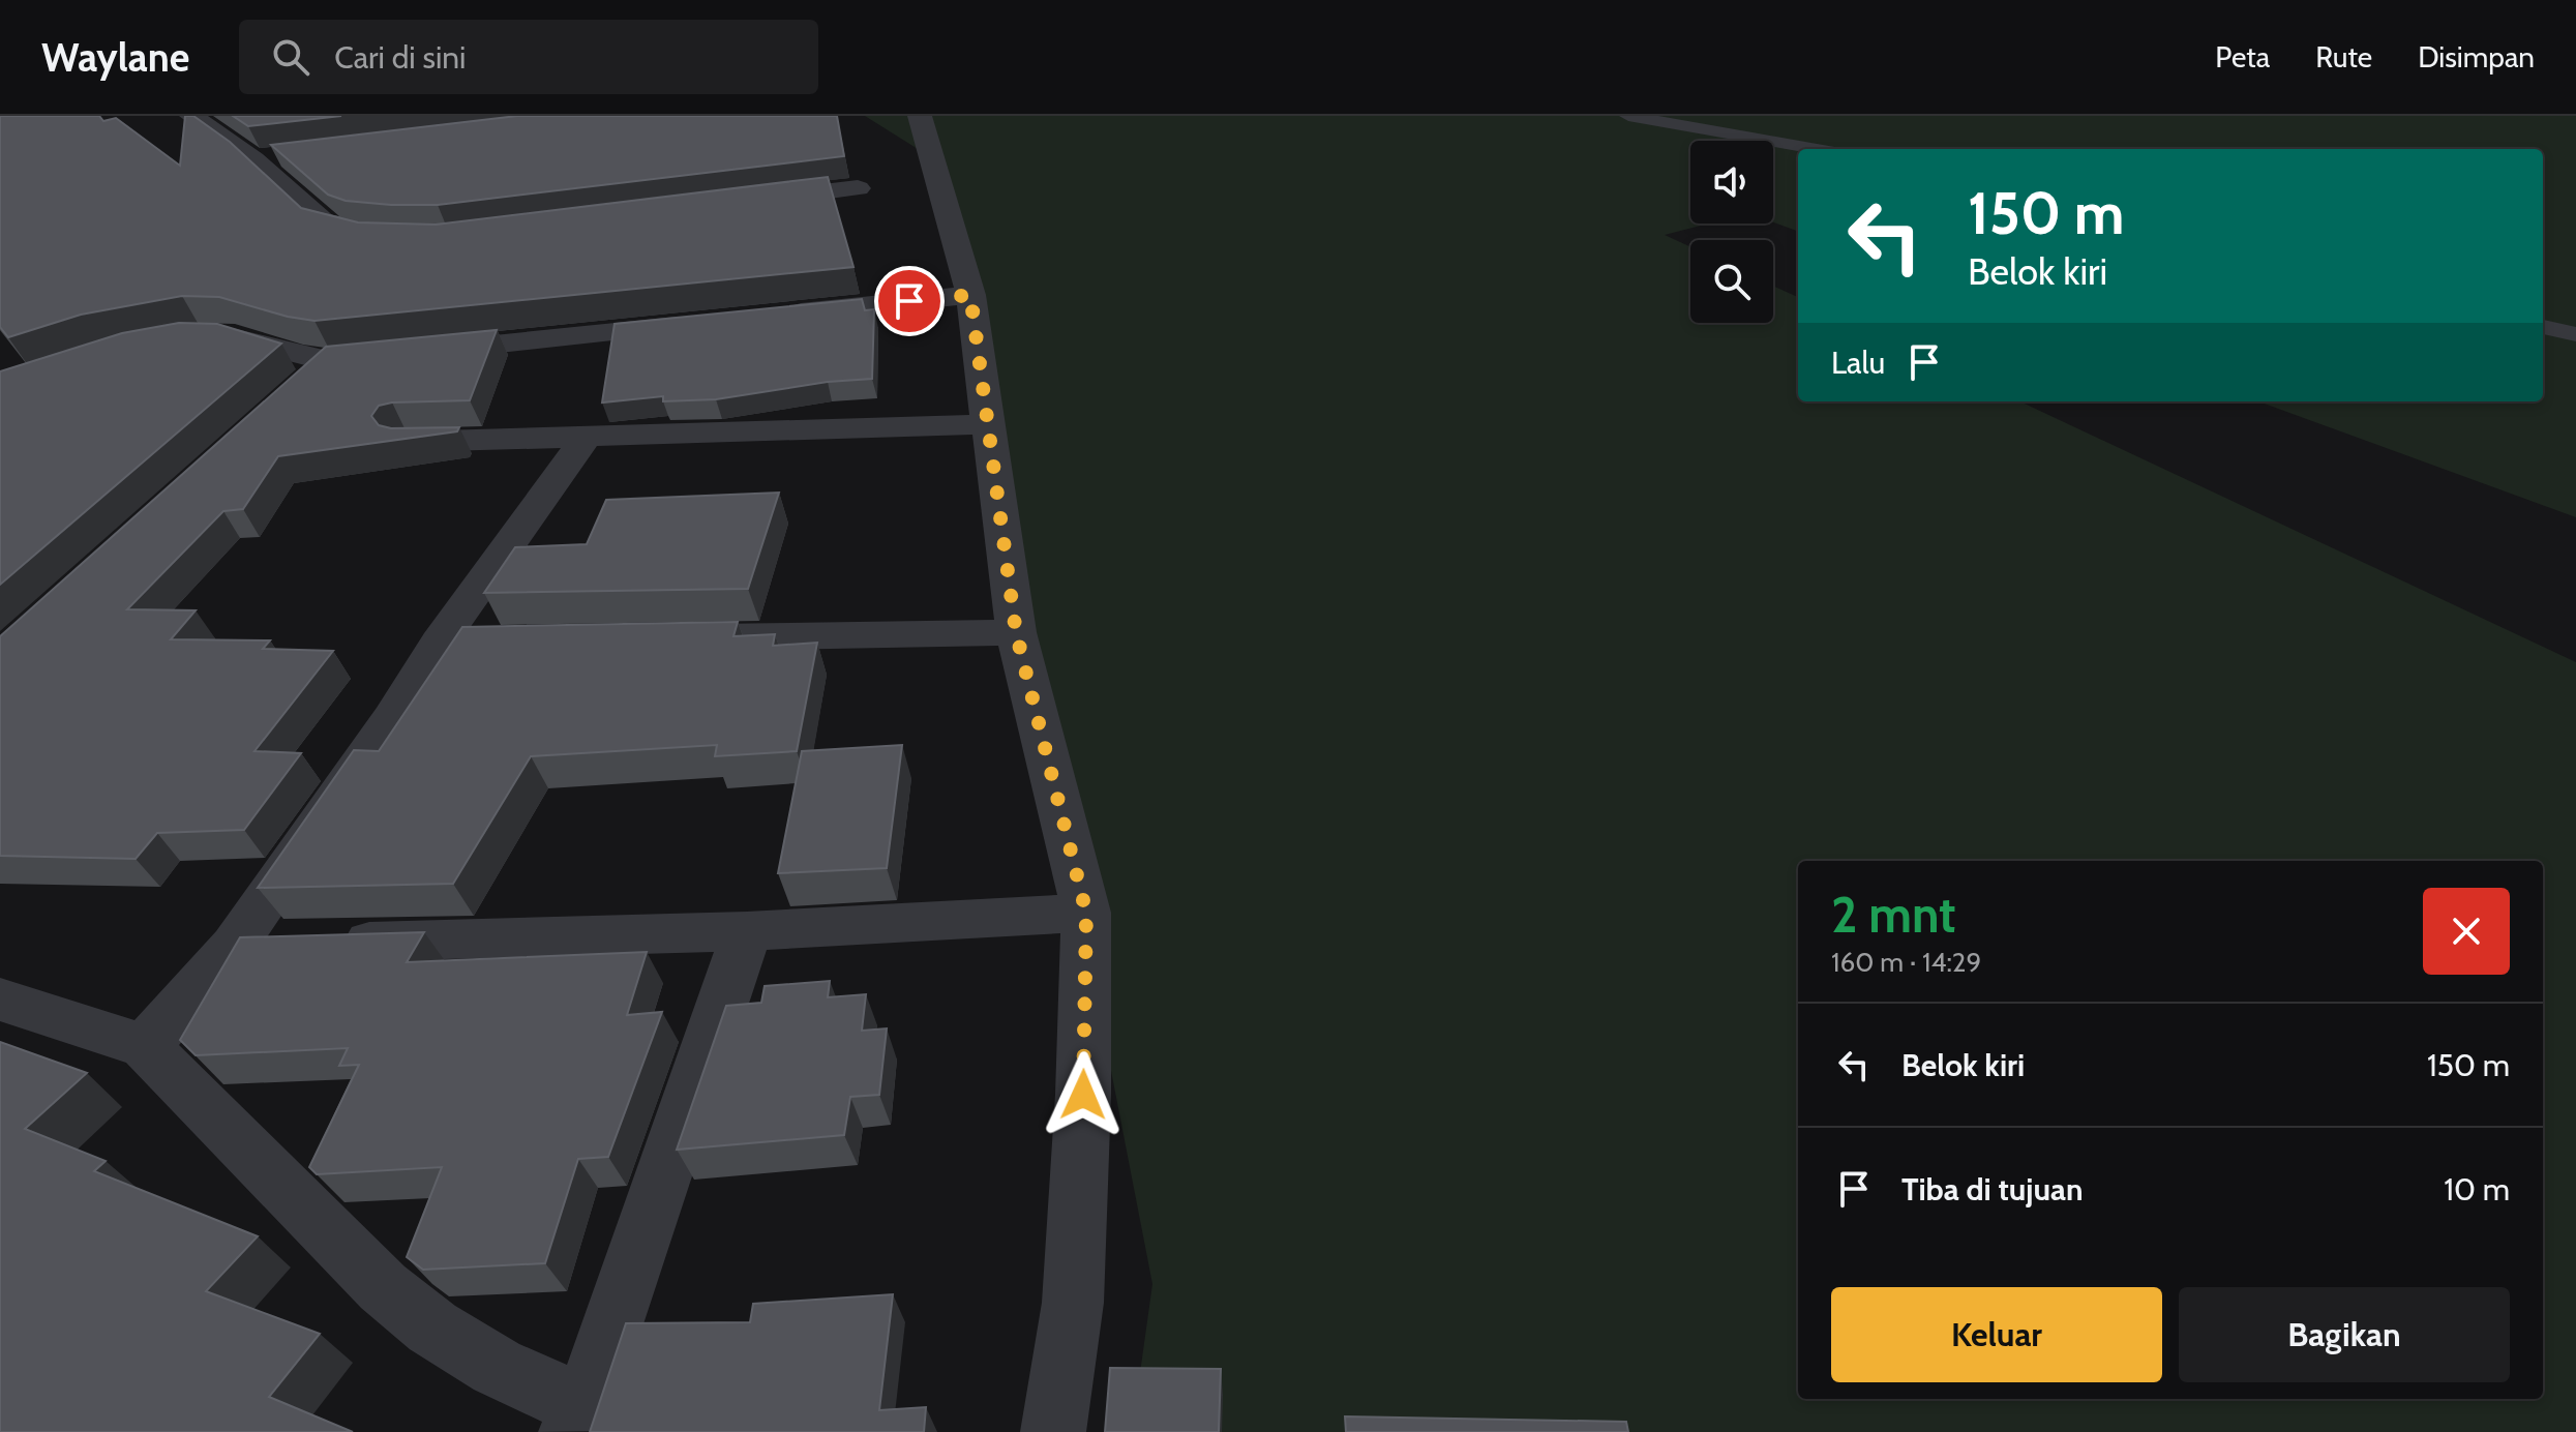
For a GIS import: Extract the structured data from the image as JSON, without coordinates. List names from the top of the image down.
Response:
{
  "page": {
    "header": "Waylane",
    "search": "Cari di sini",
    "nav": ["Peta", "Rute", "Disimpan"],
    "turn": ["150 m", "Belok kiri"],
    "then": "Lalu",
    "heading": ["2 mnt", "160 m · 14:29"],
    "list": [
      {
        "name": "Belok kiri",
        "value": "150 m"
      },
      {
        "name": "Tiba di tujuan",
        "value": "10 m"
      }
    ],
    "buttons": ["Keluar", "Bagikan"]
  }
}
